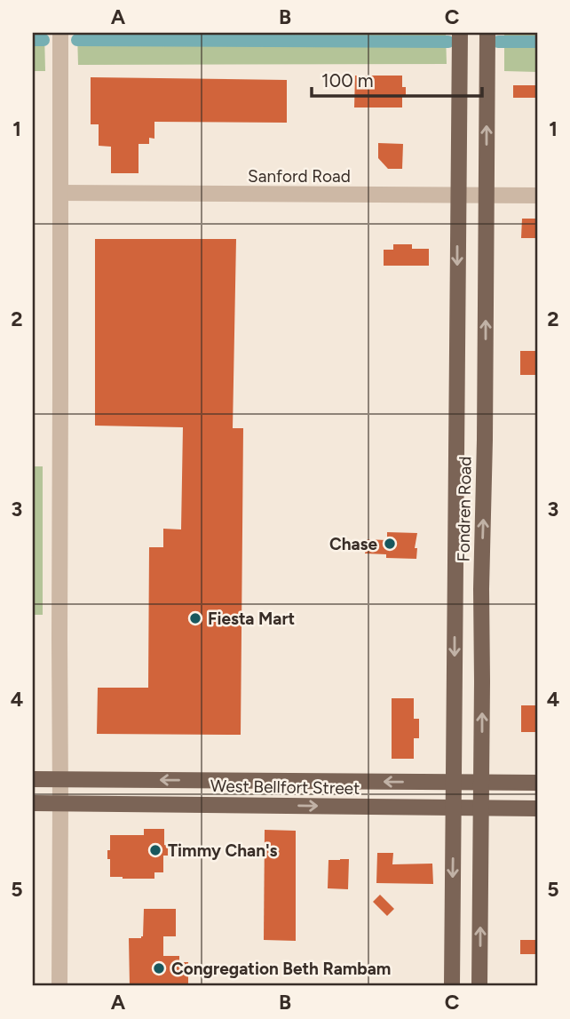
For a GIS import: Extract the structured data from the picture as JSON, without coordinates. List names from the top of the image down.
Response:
{
  "streets": {
    "main road": ["Fondren Road", "West Bellfort Street"],
    "street": ["Sanford Road"]
  },
  "crossings": [
    ["Sanford Road", "Fondren Road"],
    ["Fondren Road", "West Bellfort Street"]
  ],
  "places": [
    "Chase",
    "Fiesta Mart",
    "Timmy Chan's",
    "Congregation Beth Rambam"
  ],
  "scale_bar": "100 m",
  "grid": {
    "columns": ["A", "B", "C"],
    "rows": [
      "1",
      "2",
      "3",
      "4",
      "5"
    ]
  }
}
